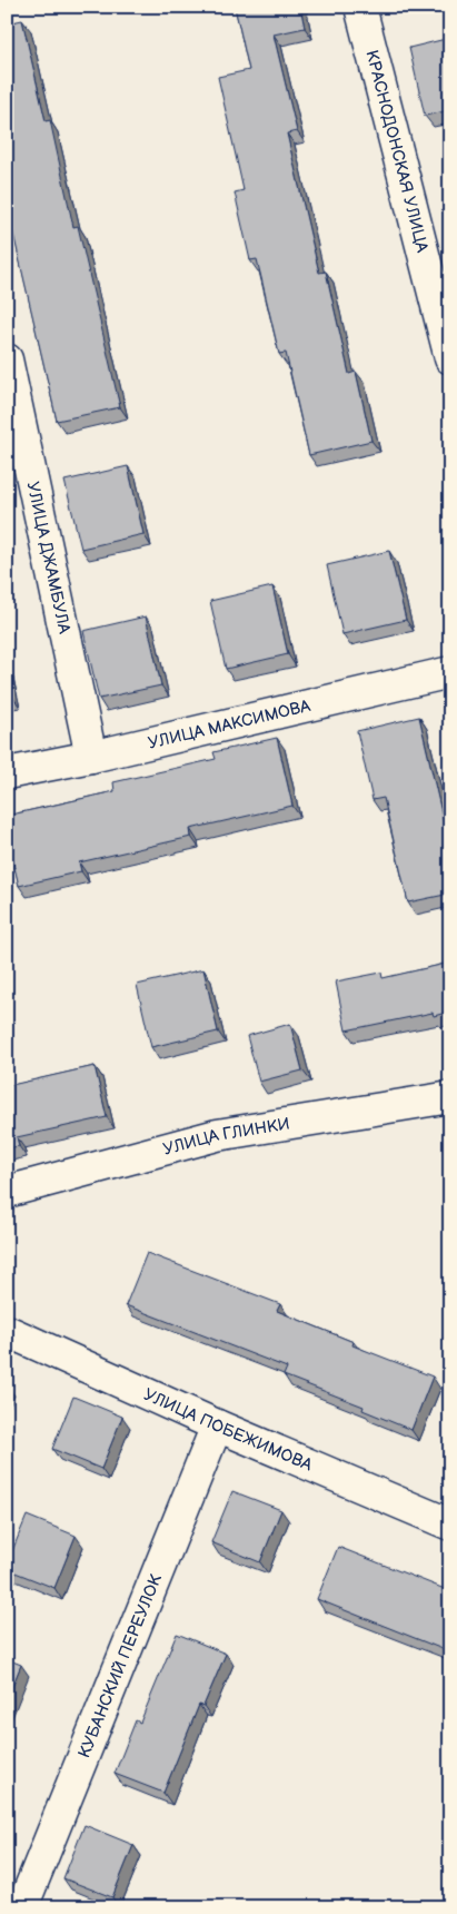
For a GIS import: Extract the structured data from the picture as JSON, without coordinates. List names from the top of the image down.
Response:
{
  "streets": {
    "street": [
      "КРАСНОДОНСКАЯ УЛИЦА",
      "УЛИЦА ДЖАМБУЛА",
      "УЛИЦА МАКСИМОВА",
      "УЛИЦА ГЛИНКИ",
      "УЛИЦА ПОБЕЖИМОВА",
      "КУБАНСКИЙ ПЕРЕУЛОК"
    ]
  },
  "crossings": [
    ["УЛИЦА ДЖАМБУЛА", "УЛИЦА МАКСИМОВА"],
    ["УЛИЦА ПОБЕЖИМОВА", "КУБАНСКИЙ ПЕРЕУЛОК"]
  ]
}
